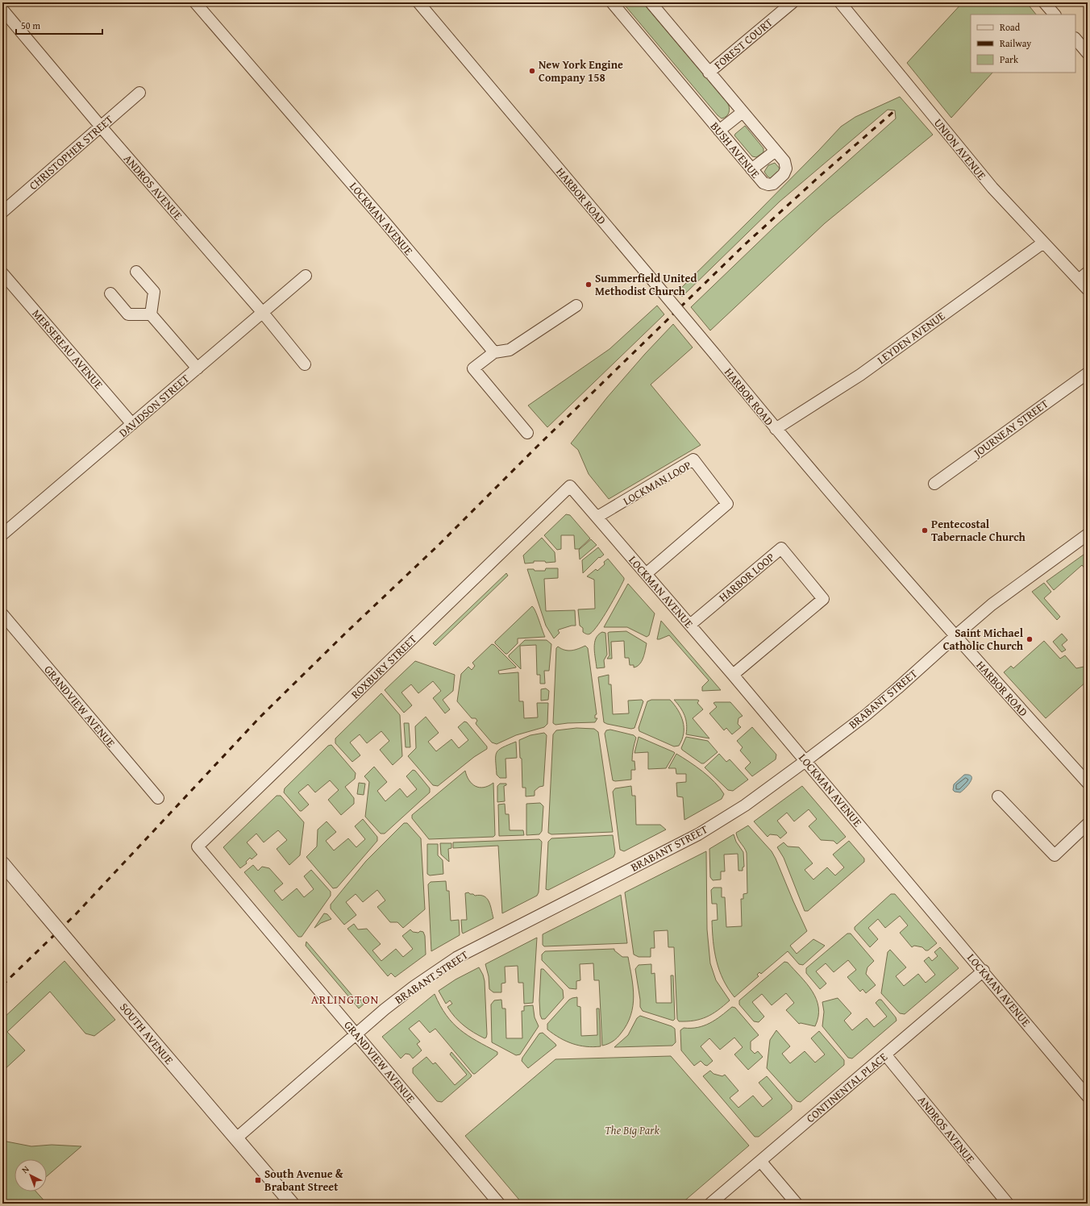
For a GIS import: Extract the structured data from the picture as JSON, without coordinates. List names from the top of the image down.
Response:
{
  "streets": {
    "street": [
      "FOREST COURT",
      "UNION AVENUE",
      "BUSH AVENUE",
      "CHRISTOPHER STREET",
      "ANDROS AVENUE",
      "HARBOR ROAD",
      "LOCKMAN AVENUE",
      "LEYDEN AVENUE",
      "MERSEREAU AVENUE",
      "DAVIDSON STREET",
      "JOURNEAY STREET",
      "LOCKMAN LOOP",
      "HARBOR LOOP",
      "ROXBURY STREET",
      "BRABANT STREET",
      "GRANDVIEW AVENUE",
      "SOUTH AVENUE",
      "CONTINENTAL PLACE"
    ]
  },
  "crossings": [
    ["FOREST COURT", "BUSH AVENUE"],
    ["UNION AVENUE", "LEYDEN AVENUE"],
    ["CHRISTOPHER STREET", "ANDROS AVENUE"],
    ["ANDROS AVENUE", "DAVIDSON STREET"],
    ["ANDROS AVENUE", "CONTINENTAL PLACE"],
    ["HARBOR ROAD", "LEYDEN AVENUE"],
    ["HARBOR ROAD", "BRABANT STREET"],
    ["LOCKMAN AVENUE", "LOCKMAN LOOP"],
    ["LOCKMAN AVENUE", "HARBOR LOOP"],
    ["LOCKMAN AVENUE", "ROXBURY STREET"],
    ["LOCKMAN AVENUE", "BRABANT STREET"],
    ["LOCKMAN AVENUE", "CONTINENTAL PLACE"],
    ["MERSEREAU AVENUE", "DAVIDSON STREET"],
    ["ROXBURY STREET", "GRANDVIEW AVENUE"],
    ["BRABANT STREET", "GRANDVIEW AVENUE"],
    ["BRABANT STREET", "SOUTH AVENUE"]
  ],
  "districts": ["ARLINGTON"],
  "parks": ["The Big Park"],
  "places": {
    "other": [
      "New York Engine Company 158",
      "Summerfield United Methodist Church",
      "Pentecostal Tabernacle Church",
      "Saint Michael Catholic Church"
    ],
    "transit": ["South Avenue & Brabant Street"]
  },
  "legend": ["Road", "Railway", "Park"],
  "scale_bar": "50 m",
  "north": "top left"
}
